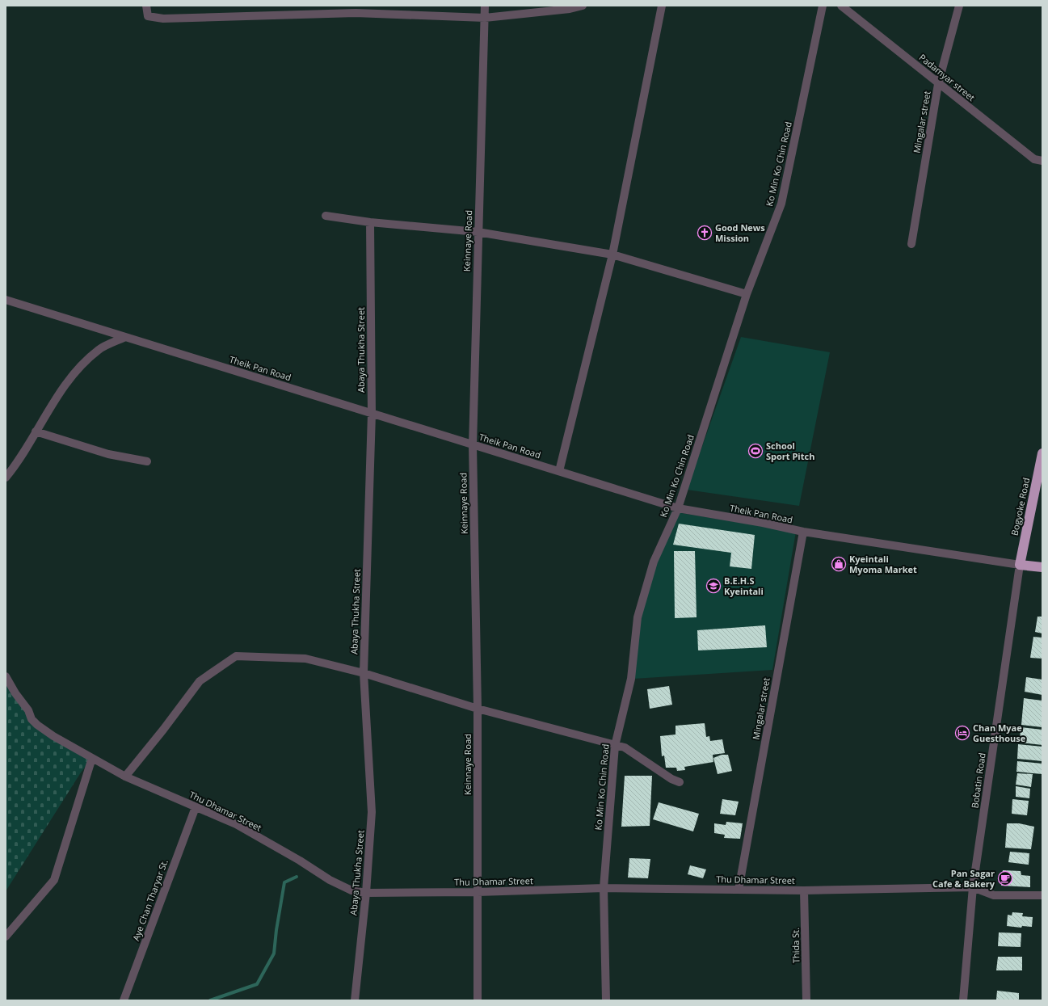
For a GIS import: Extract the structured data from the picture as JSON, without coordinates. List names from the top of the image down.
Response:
{
  "streets": {
    "highway": ["Bogyoke Road"],
    "street": [
      "Padamyar street",
      "Mingalar street",
      "Ko Min Ko Chin Road",
      "Keinnaye Road",
      "Abaya Thukha Street",
      "Theik Pan Road",
      "Bobatin Road",
      "Thu Dhamar Street",
      "Aye Chan Tharyar St.",
      "Thida St."
    ]
  },
  "crossings": [
    ["Padamyar street", "Mingalar street"],
    ["Mingalar street", "Theik Pan Road"],
    ["Mingalar street", "Thu Dhamar Street"],
    ["Ko Min Ko Chin Road", "Theik Pan Road"],
    ["Ko Min Ko Chin Road", "Thu Dhamar Street"],
    ["Keinnaye Road", "Theik Pan Road"],
    ["Keinnaye Road", "Thu Dhamar Street"],
    ["Abaya Thukha Street", "Theik Pan Road"],
    ["Abaya Thukha Street", "Thu Dhamar Street"],
    ["Theik Pan Road", "Bogyoke Road"],
    ["Theik Pan Road", "Bobatin Road"],
    ["Bogyoke Road", "Bobatin Road"],
    ["Bobatin Road", "Thu Dhamar Street"],
    ["Thu Dhamar Street", "Aye Chan Tharyar St."],
    ["Thu Dhamar Street", "Thida St."]
  ],
  "places": {
    "church": ["Good News Mission"],
    "sports": ["School Sport Pitch"],
    "shop": ["Kyeintali Myoma Market"],
    "school or university": ["B.E.H.S Kyeintali"],
    "hotel": ["Chan Myae Guesthouse"],
    "cafe": ["Pan Sagar Cafe & Bakery"]
  }
}
